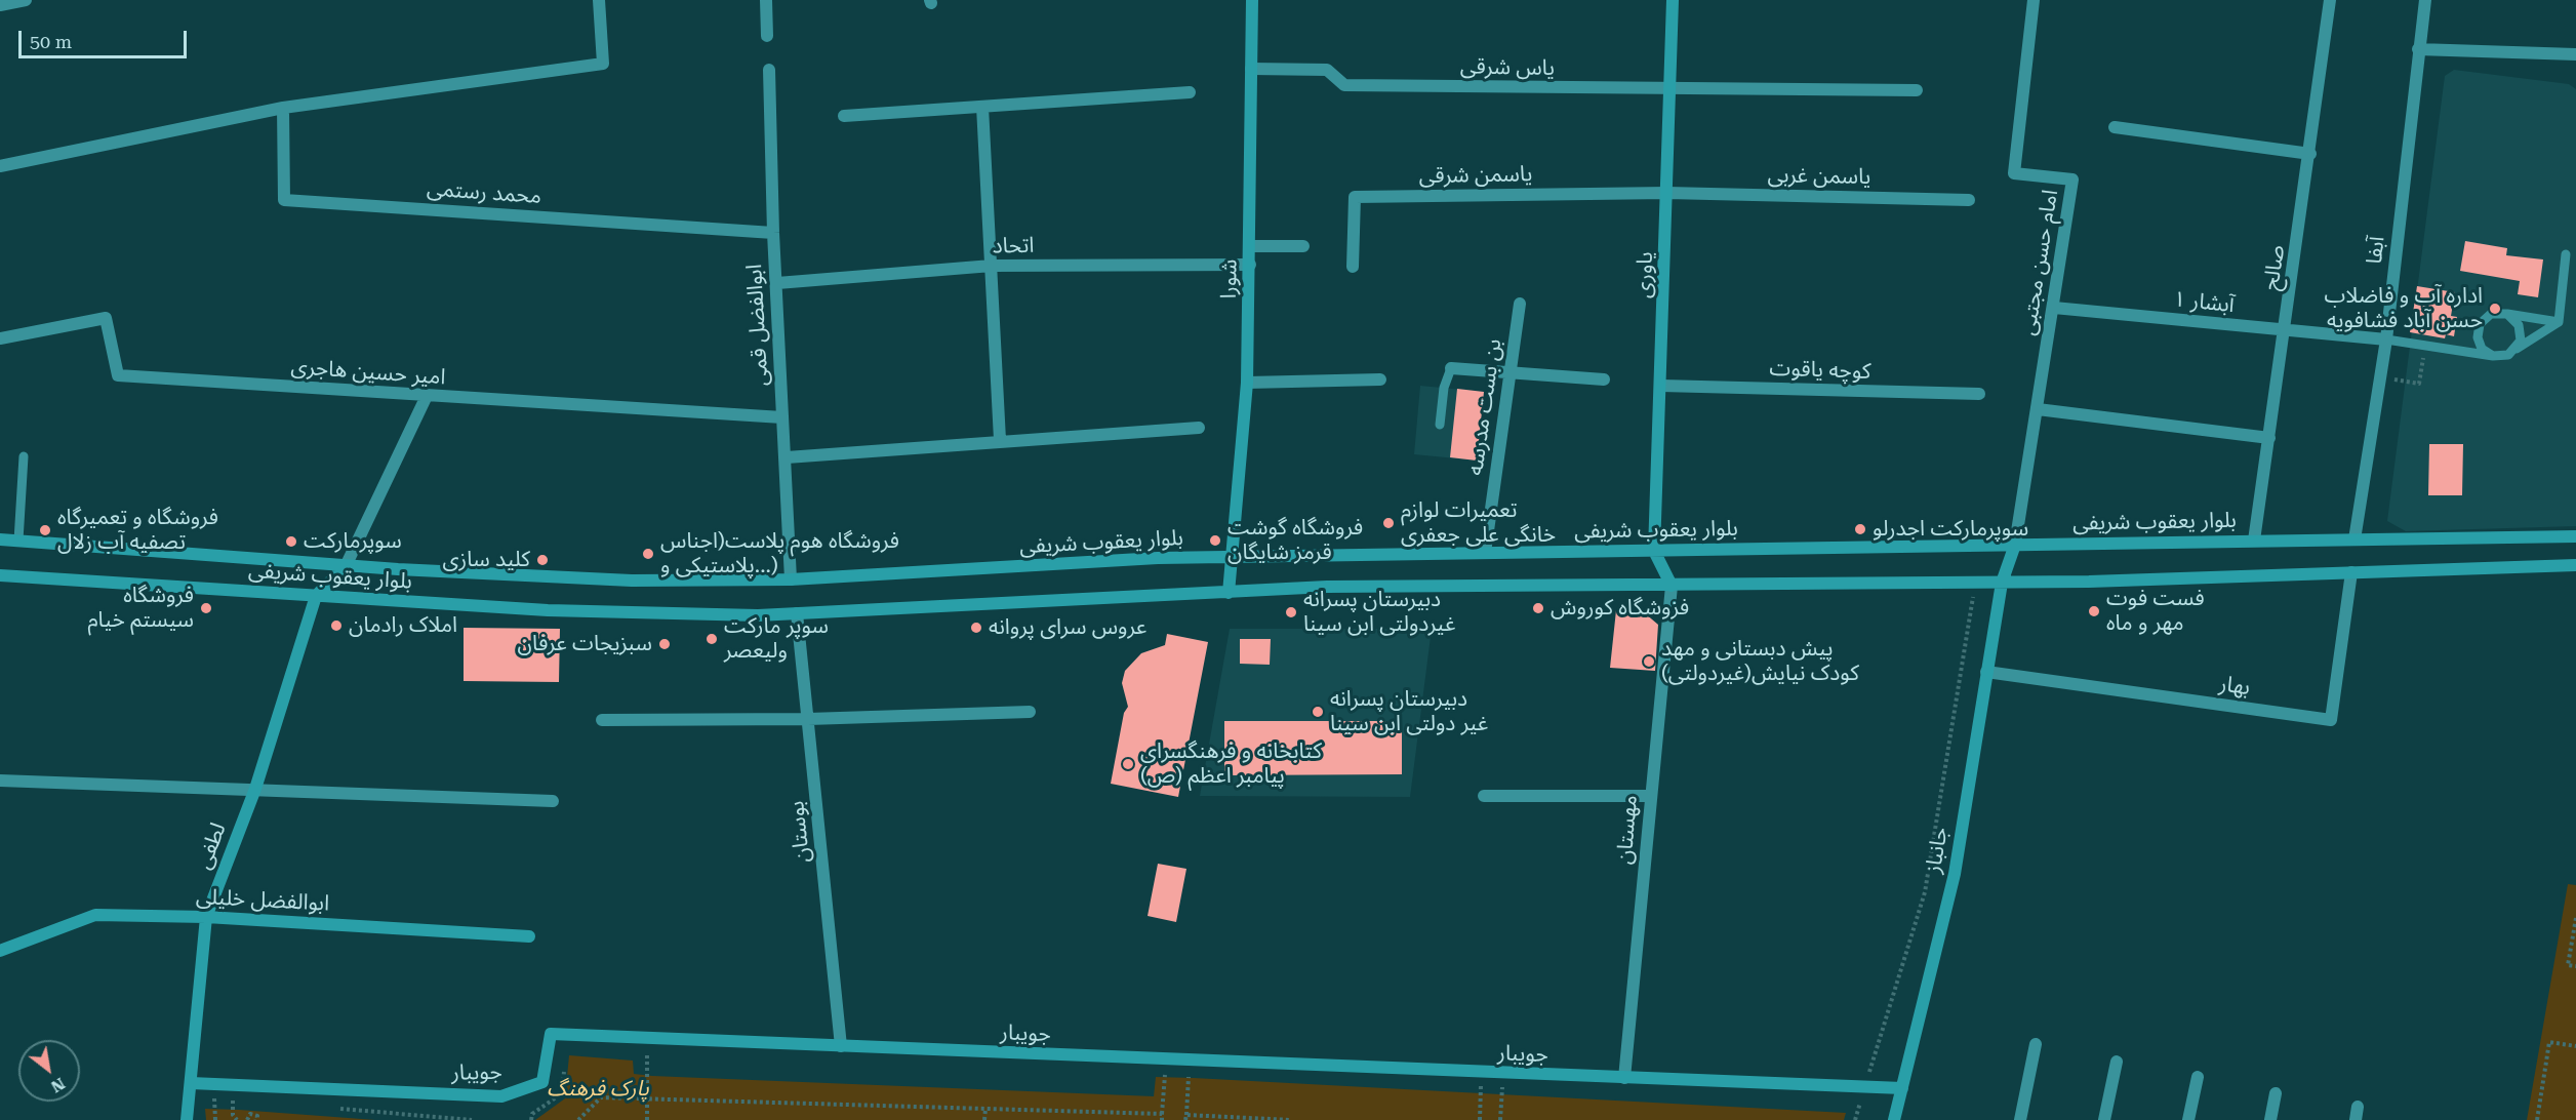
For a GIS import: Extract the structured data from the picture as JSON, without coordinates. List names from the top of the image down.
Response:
{
  "streets": {
    "main road": [
      "یاوری",
      "شورا",
      "بلوار یعقوب شریفی",
      "لطفی",
      "جانباز",
      "ابوالفضل خلیلی",
      "جویبار"
    ],
    "street": [
      "یاس شرقی",
      "یاسمن شرقی",
      "یاسمن غربی",
      "محمد رستمی",
      "اتحاد",
      "آبفا",
      "امام حسن مجتبی",
      "صالح",
      "آبشار ۱",
      "ابوالفضل قمی",
      "کوچه یاقوت",
      "امیر حسین هاجری",
      "بن بست مدرسه",
      "بهار",
      "مهستان",
      "بوستان"
    ]
  },
  "crossings": [
    ["یاس شرقی", "یاوری"],
    ["یاس شرقی", "شورا"],
    ["یاسمن شرقی", "یاسمن غربی"],
    ["یاسمن شرقی", "یاوری"],
    ["یاسمن غربی", "یاوری"],
    ["محمد رستمی", "ابوالفضل قمی"],
    ["اتحاد", "شورا"],
    ["اتحاد", "ابوالفضل قمی"],
    ["آبفا", "آبشار ۱"],
    ["آبفا", "بلوار یعقوب شریفی"],
    ["امام حسن مجتبی", "آبشار ۱"],
    ["امام حسن مجتبی", "بلوار یعقوب شریفی"],
    ["امام حسن مجتبی", "جانباز"],
    ["صالح", "آبشار ۱"],
    ["صالح", "بلوار یعقوب شریفی"],
    ["یاوری", "کوچه یاقوت"],
    ["یاوری", "بلوار یعقوب شریفی"],
    ["شورا", "بلوار یعقوب شریفی"],
    ["ابوالفضل قمی", "امیر حسین هاجری"],
    ["ابوالفضل قمی", "بلوار یعقوب شریفی"],
    ["بن بست مدرسه", "بلوار یعقوب شریفی"],
    ["بلوار یعقوب شریفی", "بهار"],
    ["بلوار یعقوب شریفی", "مهستان"],
    ["بلوار یعقوب شریفی", "بوستان"],
    ["بلوار یعقوب شریفی", "لطفی"],
    ["بلوار یعقوب شریفی", "جانباز"],
    ["بهار", "جانباز"],
    ["مهستان", "جویبار"],
    ["بوستان", "جویبار"],
    ["لطفی", "ابوالفضل خلیلی"],
    ["لطفی", "جویبار"],
    ["جانباز", "جویبار"]
  ],
  "parks": ["پارک فرهنگ"],
  "places": [
    "اداره آب و فاضلاب حسن آباد فشافویه",
    "تعمیرات لوازم خانگی علی جعفری",
    "سوپرمارکت اجدرلو",
    "فروشگاه و تعمیرگاه تصفیه آب زلال",
    "فروشگاه گوشت قرمز شایگان",
    "سوپرمارکت",
    "فروشگاه هوم پلاست(اجناس پلاستیکی و...)",
    "کلید سازی",
    "فروشگاه سیستم خیام",
    "فزوشگاه کوروش",
    "فست فوت مهر و ماه",
    "دبیرستان پسرانه غیردولتی ابن سینا",
    "املاک رادمان",
    "عروس سرای پروانه",
    "سوپر مارکت ولیعصر",
    "سبزیجات عرفان",
    "پیش دبستانی و مهد کودک نیایش(غیردولتی)",
    "دبیرستان پسرانه غیر دولتی ابن سینا",
    "کتابخانه و فرهنگسرای پیامبر اعظم (ص)"
  ],
  "scale_bar": "50 m",
  "north": "bottom right"
}
